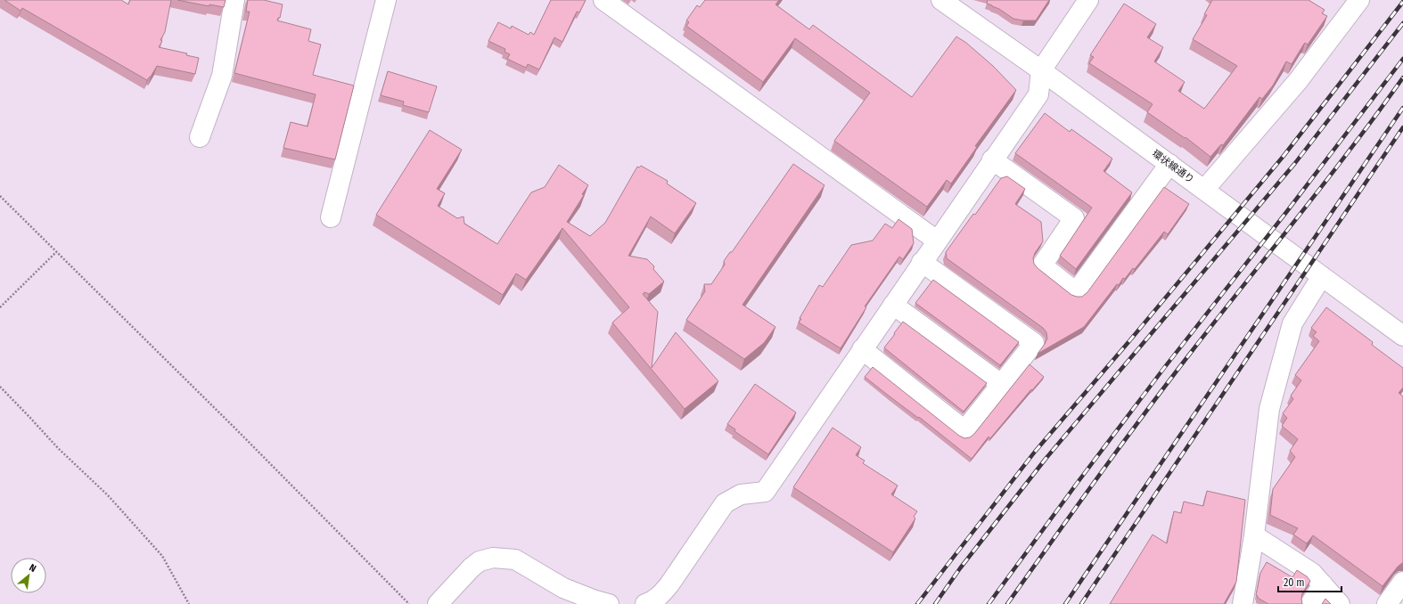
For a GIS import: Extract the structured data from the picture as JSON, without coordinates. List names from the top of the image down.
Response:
{
  "streets": {
    "street": ["環状線通り"]
  },
  "scale_bar": "20 m",
  "north": "top right"
}
